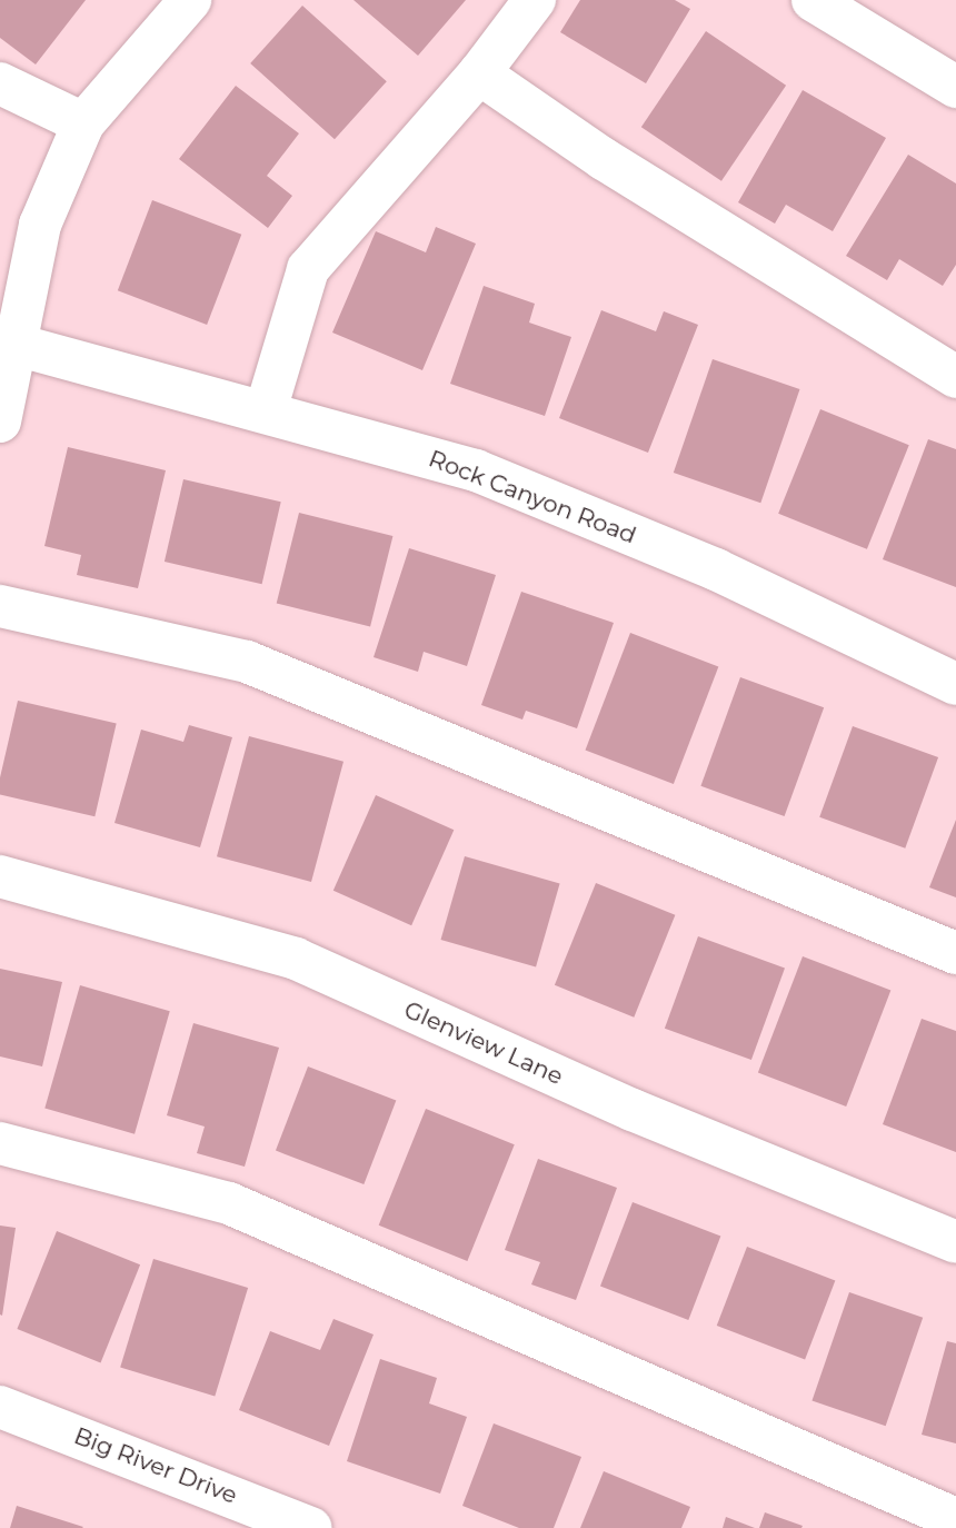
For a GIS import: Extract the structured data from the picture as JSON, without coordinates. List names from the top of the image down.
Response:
{
  "streets": {
    "street": ["Rock Canyon Road", "Glenview Lane", "Big River Drive"]
  }
}
